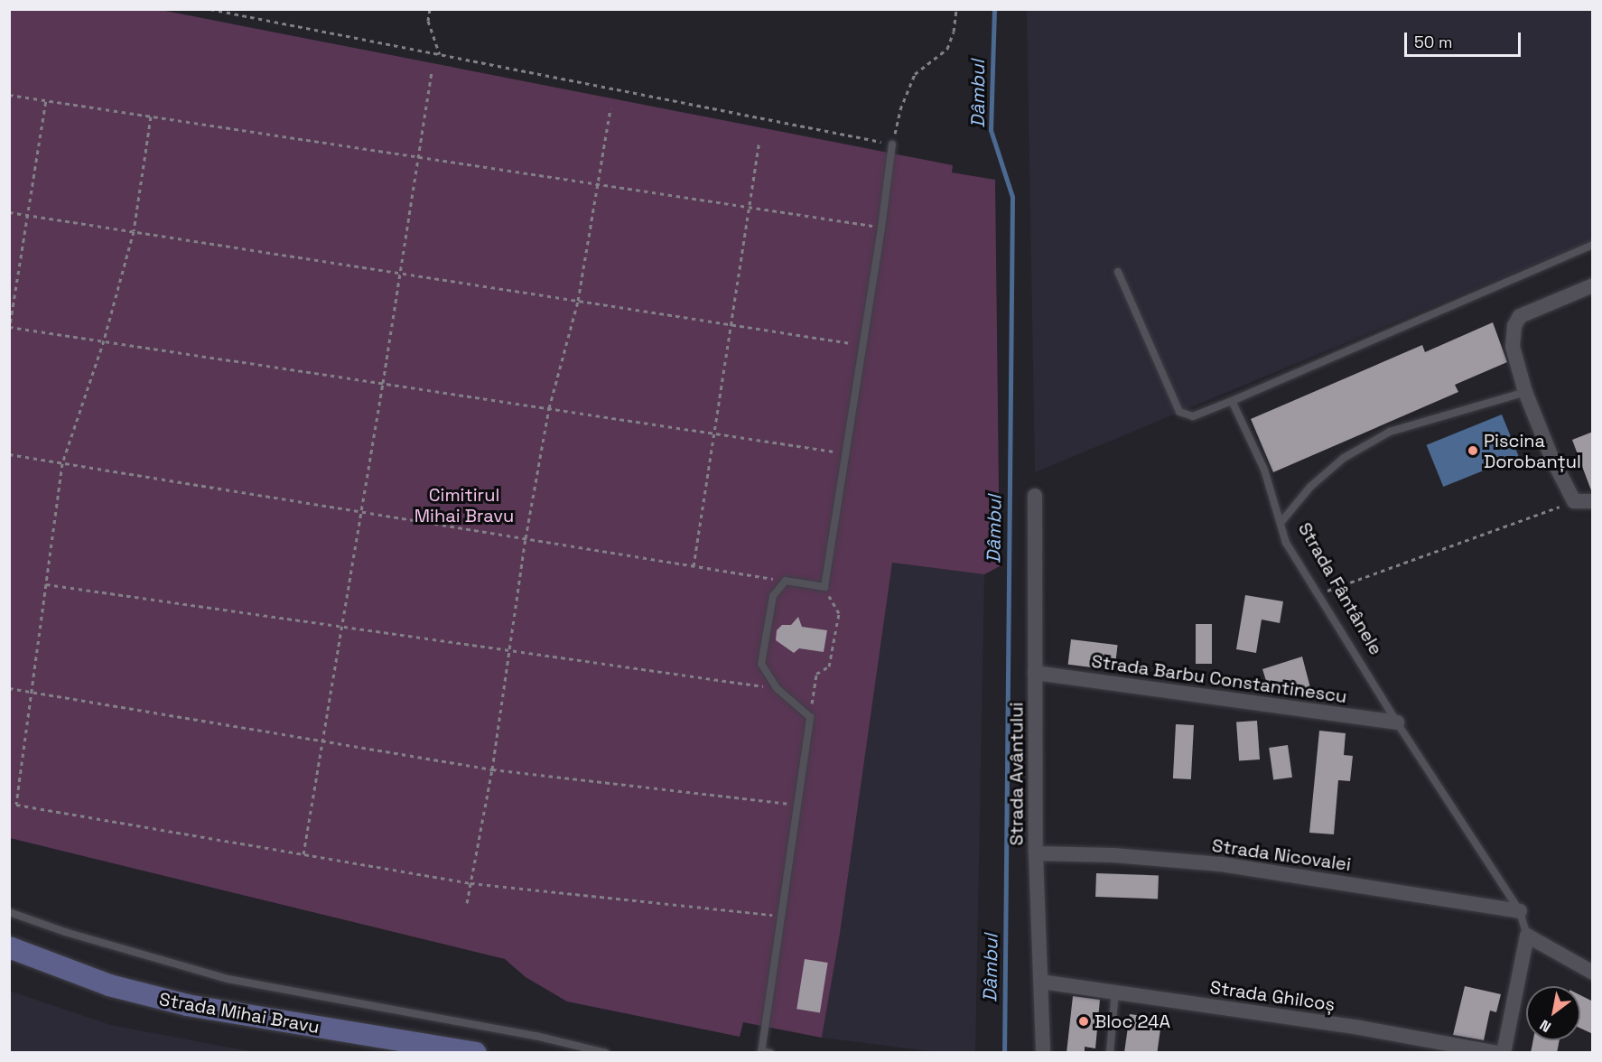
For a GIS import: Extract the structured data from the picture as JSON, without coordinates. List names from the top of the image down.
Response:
{
  "streets": {
    "main road": ["Strada Mihai Bravu"],
    "street": [
      "Strada Fântânele",
      "Strada Barbu Constantinescu",
      "Strada Avântului",
      "Strada Nicovalei",
      "Strada Ghilcoș"
    ]
  },
  "crossings": [
    ["Strada Fântânele", "Strada Barbu Constantinescu"],
    ["Strada Fântânele", "Strada Nicovalei"],
    ["Strada Barbu Constantinescu", "Strada Avântului"],
    ["Strada Avântului", "Strada Nicovalei"],
    ["Strada Avântului", "Strada Ghilcoș"]
  ],
  "water": ["Dâmbul"],
  "parks": ["Cimitirul Mihai Bravu"],
  "places": ["Piscina Dorobanțul", "Bloc 24A"],
  "scale_bar": "50 m",
  "north": "bottom left"
}
